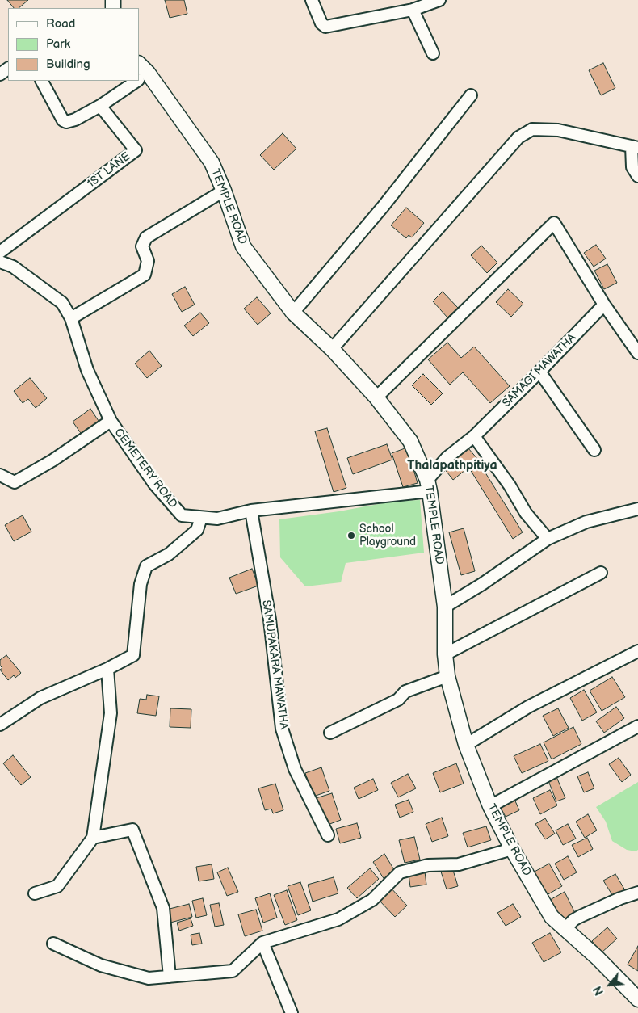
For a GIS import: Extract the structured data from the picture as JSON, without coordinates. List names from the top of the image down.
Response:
{
  "streets": {
    "main road": ["TEMPLE ROAD"],
    "street": [
      "1ST LANE",
      "SAMAGI MAWATHA",
      "CEMETERY ROAD",
      "SAMUPAKARA MAWATHA"
    ]
  },
  "crossings": [
    ["TEMPLE ROAD", "SAMAGI MAWATHA"],
    ["TEMPLE ROAD", "CEMETERY ROAD"],
    ["SAMAGI MAWATHA", "CEMETERY ROAD"],
    ["CEMETERY ROAD", "SAMUPAKARA MAWATHA"]
  ],
  "districts": ["Thalapathpitiya"],
  "places": ["School Playground"],
  "legend": ["Road", "Park", "Building"],
  "north": "bottom left"
}
